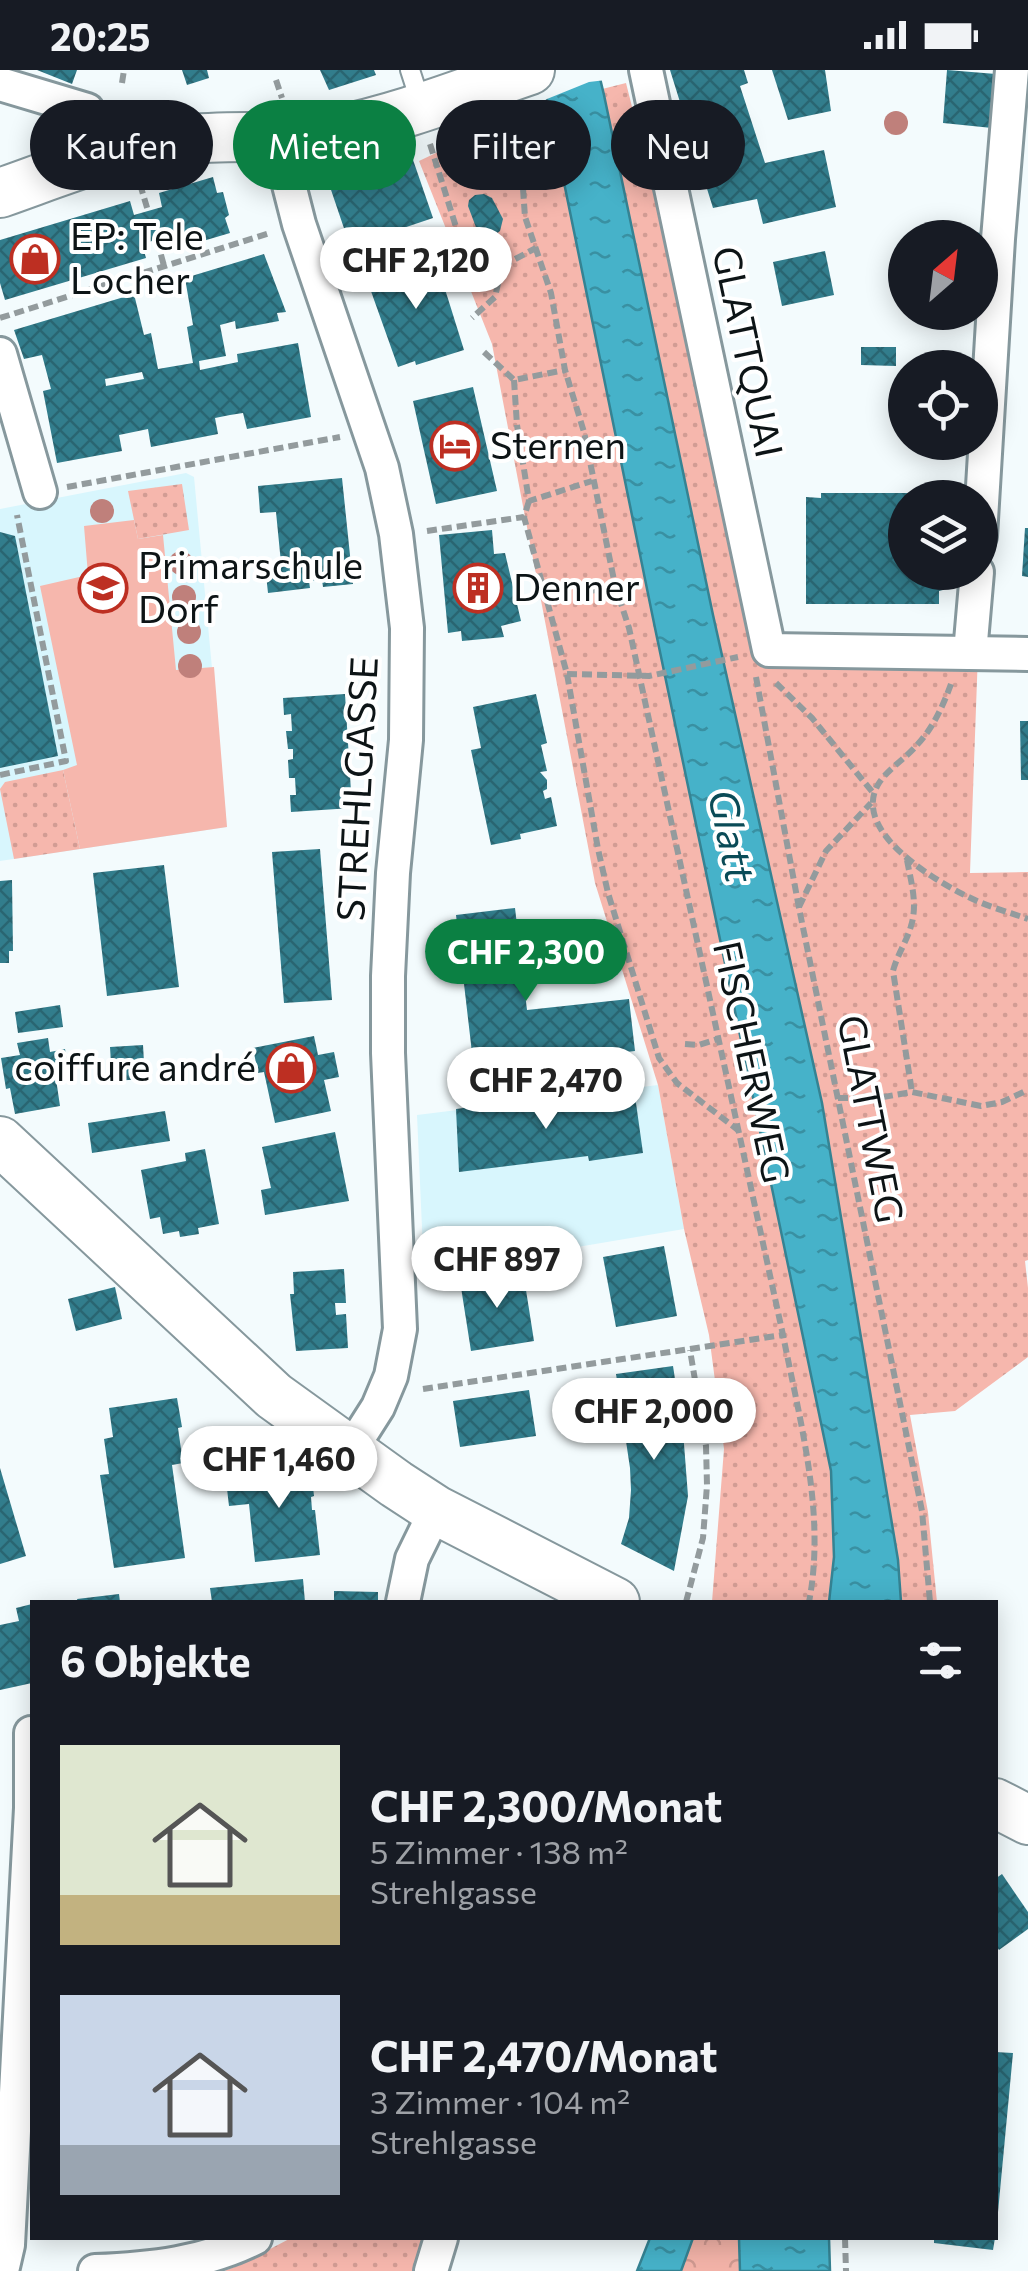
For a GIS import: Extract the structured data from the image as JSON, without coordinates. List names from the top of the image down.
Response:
{
  "streets": {
    "street": ["GLATTQUAI", "STREHLGASSE"],
    "path": ["FISCHERWEG", "GLATTWEG"]
  },
  "crossings": [
    ["GLATTQUAI", "GLATTWEG"]
  ],
  "water": ["Glatt"],
  "places": {
    "shop": ["EP: Tele Locher", "coiffure andré"],
    "hotel": ["Sternen"],
    "school or university": ["Primarschule Dorf"],
    "building": ["Denner"]
  },
  "north": "top right",
  "page": {
    "status": "20:25",
    "chip": [
      "Kaufen",
      "Mieten",
      "Filter",
      "Neu"
    ],
    "price": [
      "CHF 2,120",
      "CHF 2,300",
      "CHF 2,470",
      "CHF 897",
      "CHF 2,000",
      "CHF 1,460"
    ],
    "heading": "6 Objekte",
    "list": [
      {
        "name": "CHF 2,300/Monat",
        "note": "5 Zimmer · 138 m² · Strehlgasse"
      },
      {
        "name": "CHF 2,470/Monat",
        "note": "3 Zimmer · 104 m² · Strehlgasse"
      }
    ]
  }
}
